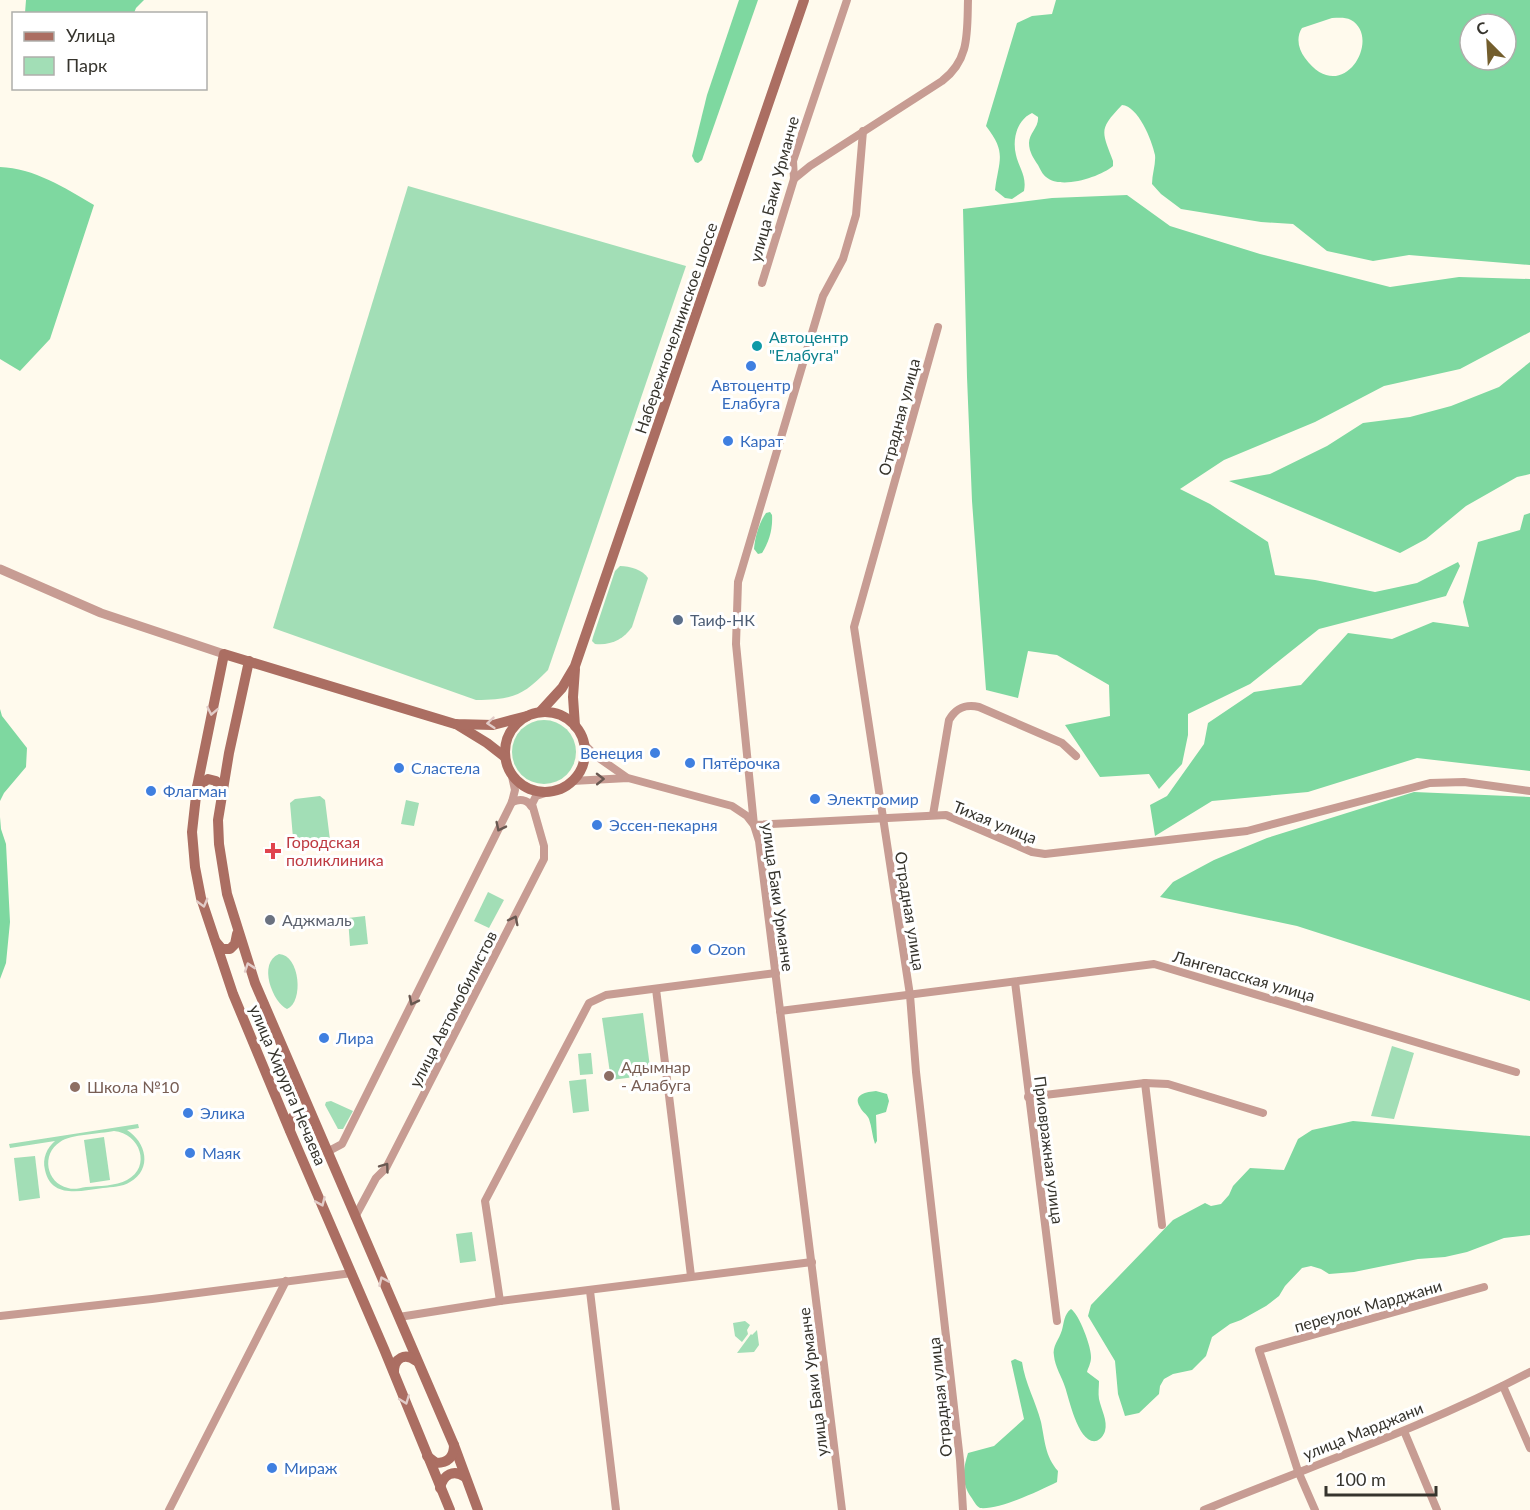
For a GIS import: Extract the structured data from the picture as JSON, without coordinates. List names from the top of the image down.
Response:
{
  "streets": {
    "main road": ["Набережночелнинское шоссе", "улица Хирурга Нечаева"],
    "street": [
      "улица Баки Урманче",
      "Отрадная улица",
      "Тихая улица",
      "Лангепасская улица",
      "улица Автомобилистов",
      "Приовражная улица",
      "переулок Марджани",
      "улица Марджани"
    ]
  },
  "crossings": [
    ["улица Баки Урманче", "Тихая улица"],
    ["улица Баки Урманче", "Лангепасская улица"],
    ["Отрадная улица", "Тихая улица"],
    ["Отрадная улица", "Лангепасская улица"],
    ["Лангепасская улица", "Приовражная улица"],
    ["улица Автомобилистов", "улица Хирурга Нечаева"],
    ["переулок Марджани", "улица Марджани"]
  ],
  "places": {
    "other": [
      "Автоцентр \"Елабуга\"",
      "Автоцентр Елабуга",
      "Карат",
      "Таиф-НК",
      "Венеция",
      "Пятёрочка",
      "Сластела",
      "Флагман",
      "Электромир",
      "Эссен-пекарня",
      "Аджмаль",
      "Ozon",
      "Лира",
      "Адымнар - Алабуга",
      "Школа №10",
      "Элика",
      "Маяк",
      "Мираж"
    ],
    "health": ["Городская поликлиника"]
  },
  "legend": ["Улица", "Парк"],
  "scale_bar": "100 m",
  "north": "top left"
}
